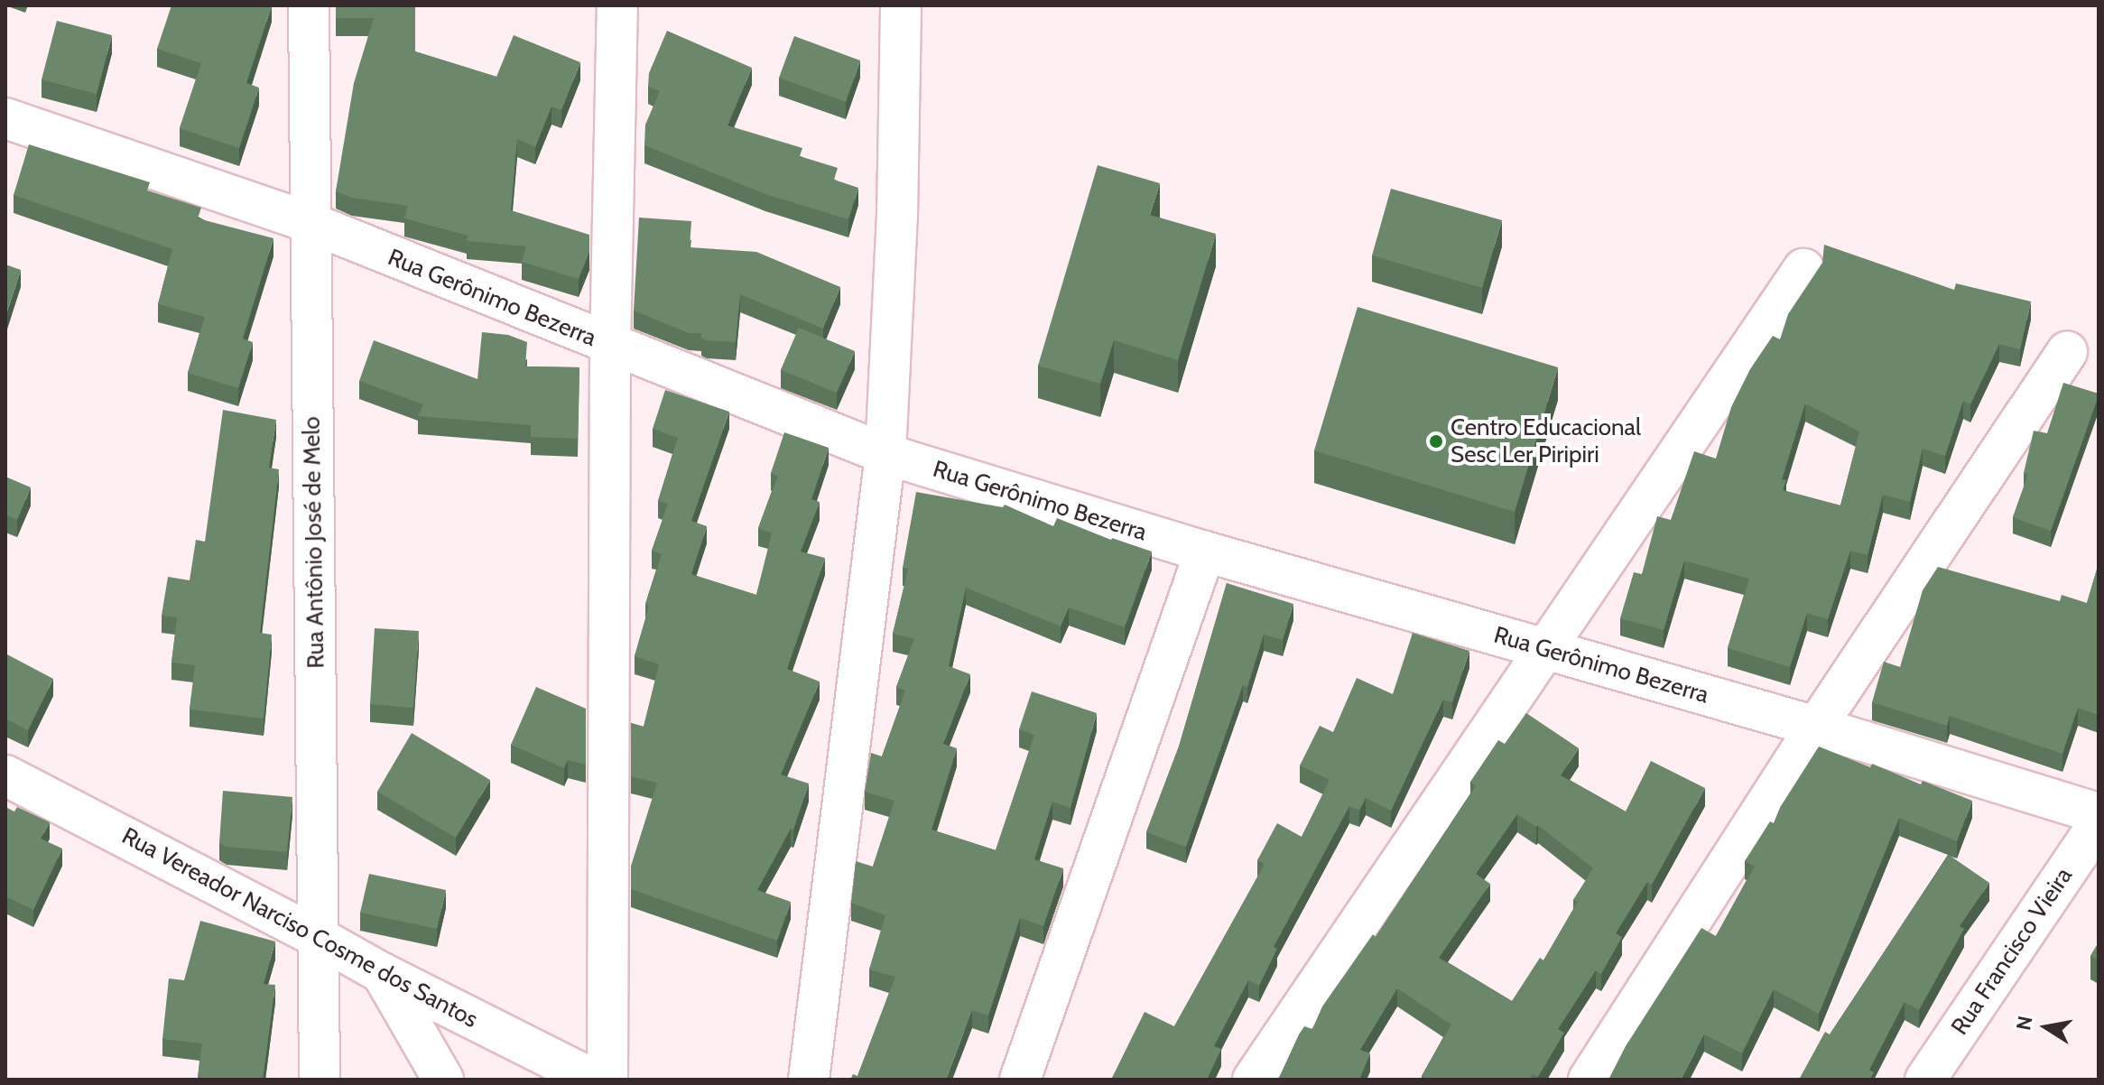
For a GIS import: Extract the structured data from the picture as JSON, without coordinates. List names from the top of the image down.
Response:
{
  "streets": {
    "street": [
      "Rua Gerônimo Bezerra",
      "Rua Antônio José de Melo",
      "Rua Vereador Narciso Cosme dos Santos",
      "Rua Francisco Vieira"
    ]
  },
  "crossings": [
    ["Rua Gerônimo Bezerra", "Rua Antônio José de Melo"],
    ["Rua Antônio José de Melo", "Rua Vereador Narciso Cosme dos Santos"]
  ],
  "places": ["Centro Educacional Sesc Ler Piripiri"],
  "north": "left"
}
